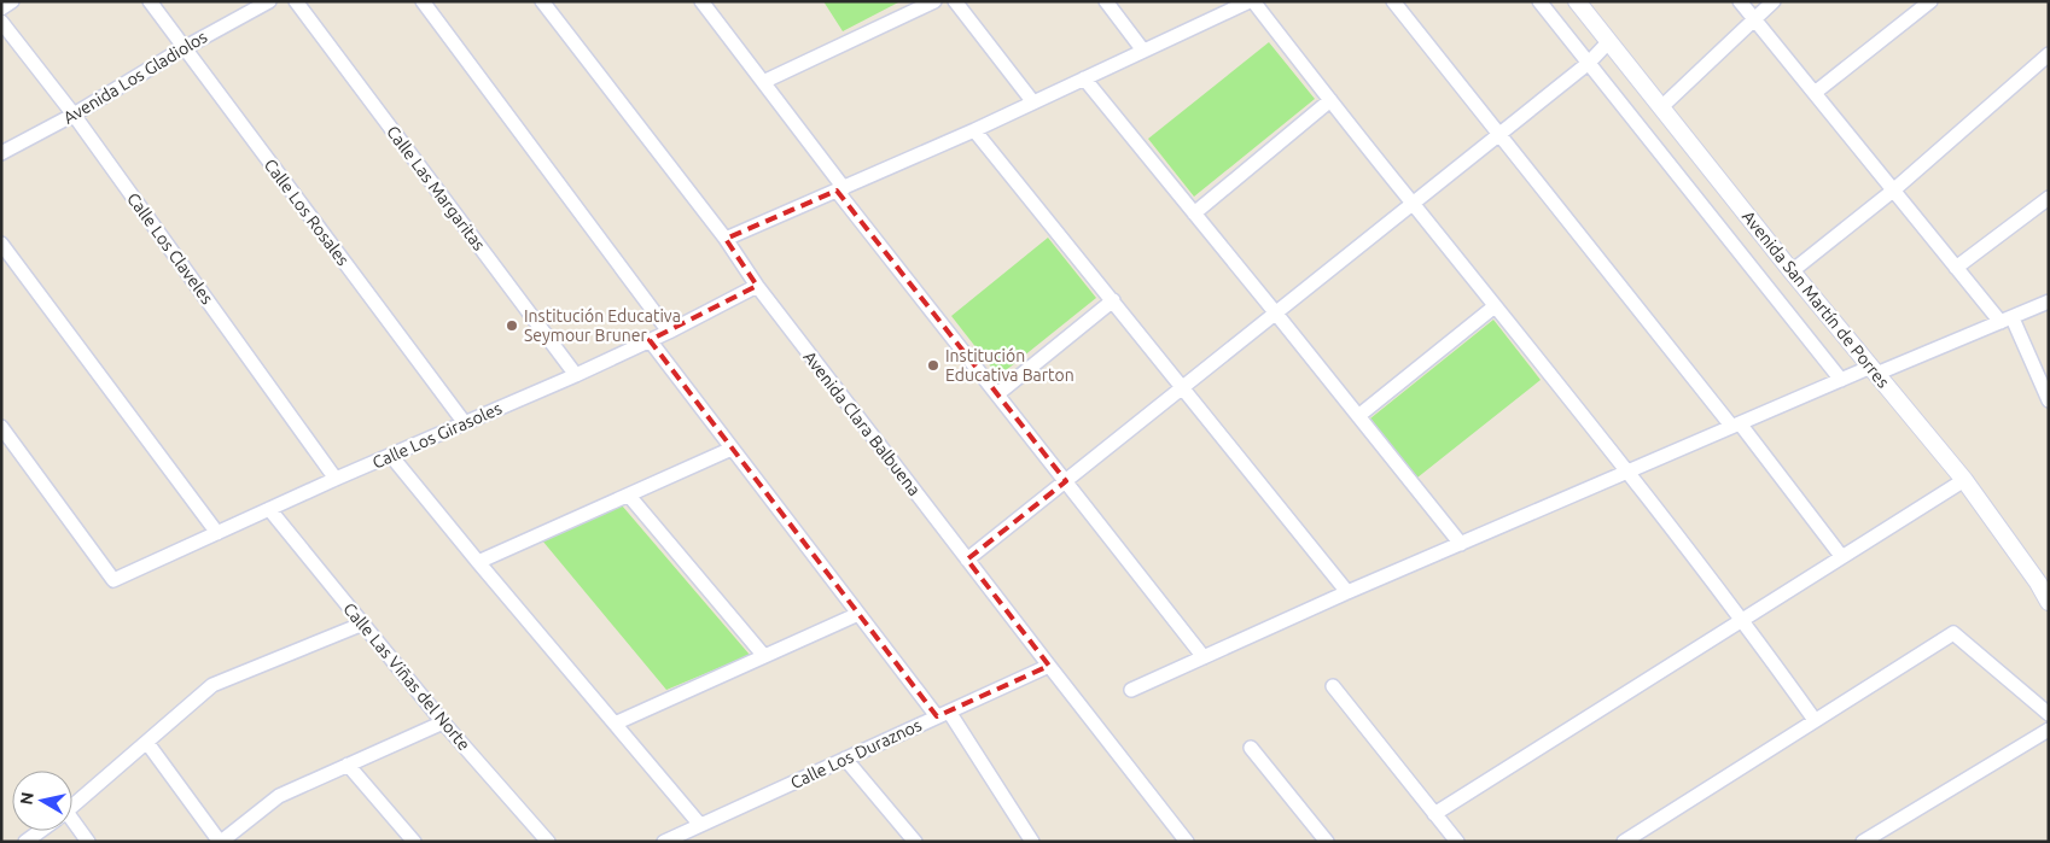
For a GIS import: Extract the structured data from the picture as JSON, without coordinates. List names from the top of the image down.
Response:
{
  "streets": {
    "street": [
      "Avenida Los Gladiolos",
      "Calle Las Margaritas",
      "Calle Los Rosales",
      "Calle Los Claveles",
      "Avenida San Martín de Porres",
      "Avenida Clara Balbuena",
      "Calle Los Girasoles",
      "Calle Las Viñas del Norte",
      "Calle Los Duraznos"
    ]
  },
  "crossings": [
    ["Avenida Los Gladiolos", "Calle Los Rosales"],
    ["Avenida Los Gladiolos", "Calle Los Claveles"],
    ["Calle Las Margaritas", "Calle Los Girasoles"],
    ["Calle Los Rosales", "Calle Los Girasoles"],
    ["Calle Los Claveles", "Calle Los Girasoles"],
    ["Avenida Clara Balbuena", "Calle Los Girasoles"],
    ["Avenida Clara Balbuena", "Calle Los Duraznos"],
    ["Calle Los Girasoles", "Calle Las Viñas del Norte"]
  ],
  "places": ["Institución Educativa Seymour Bruner", "Institución Educativa Barton"],
  "north": "left"
}
